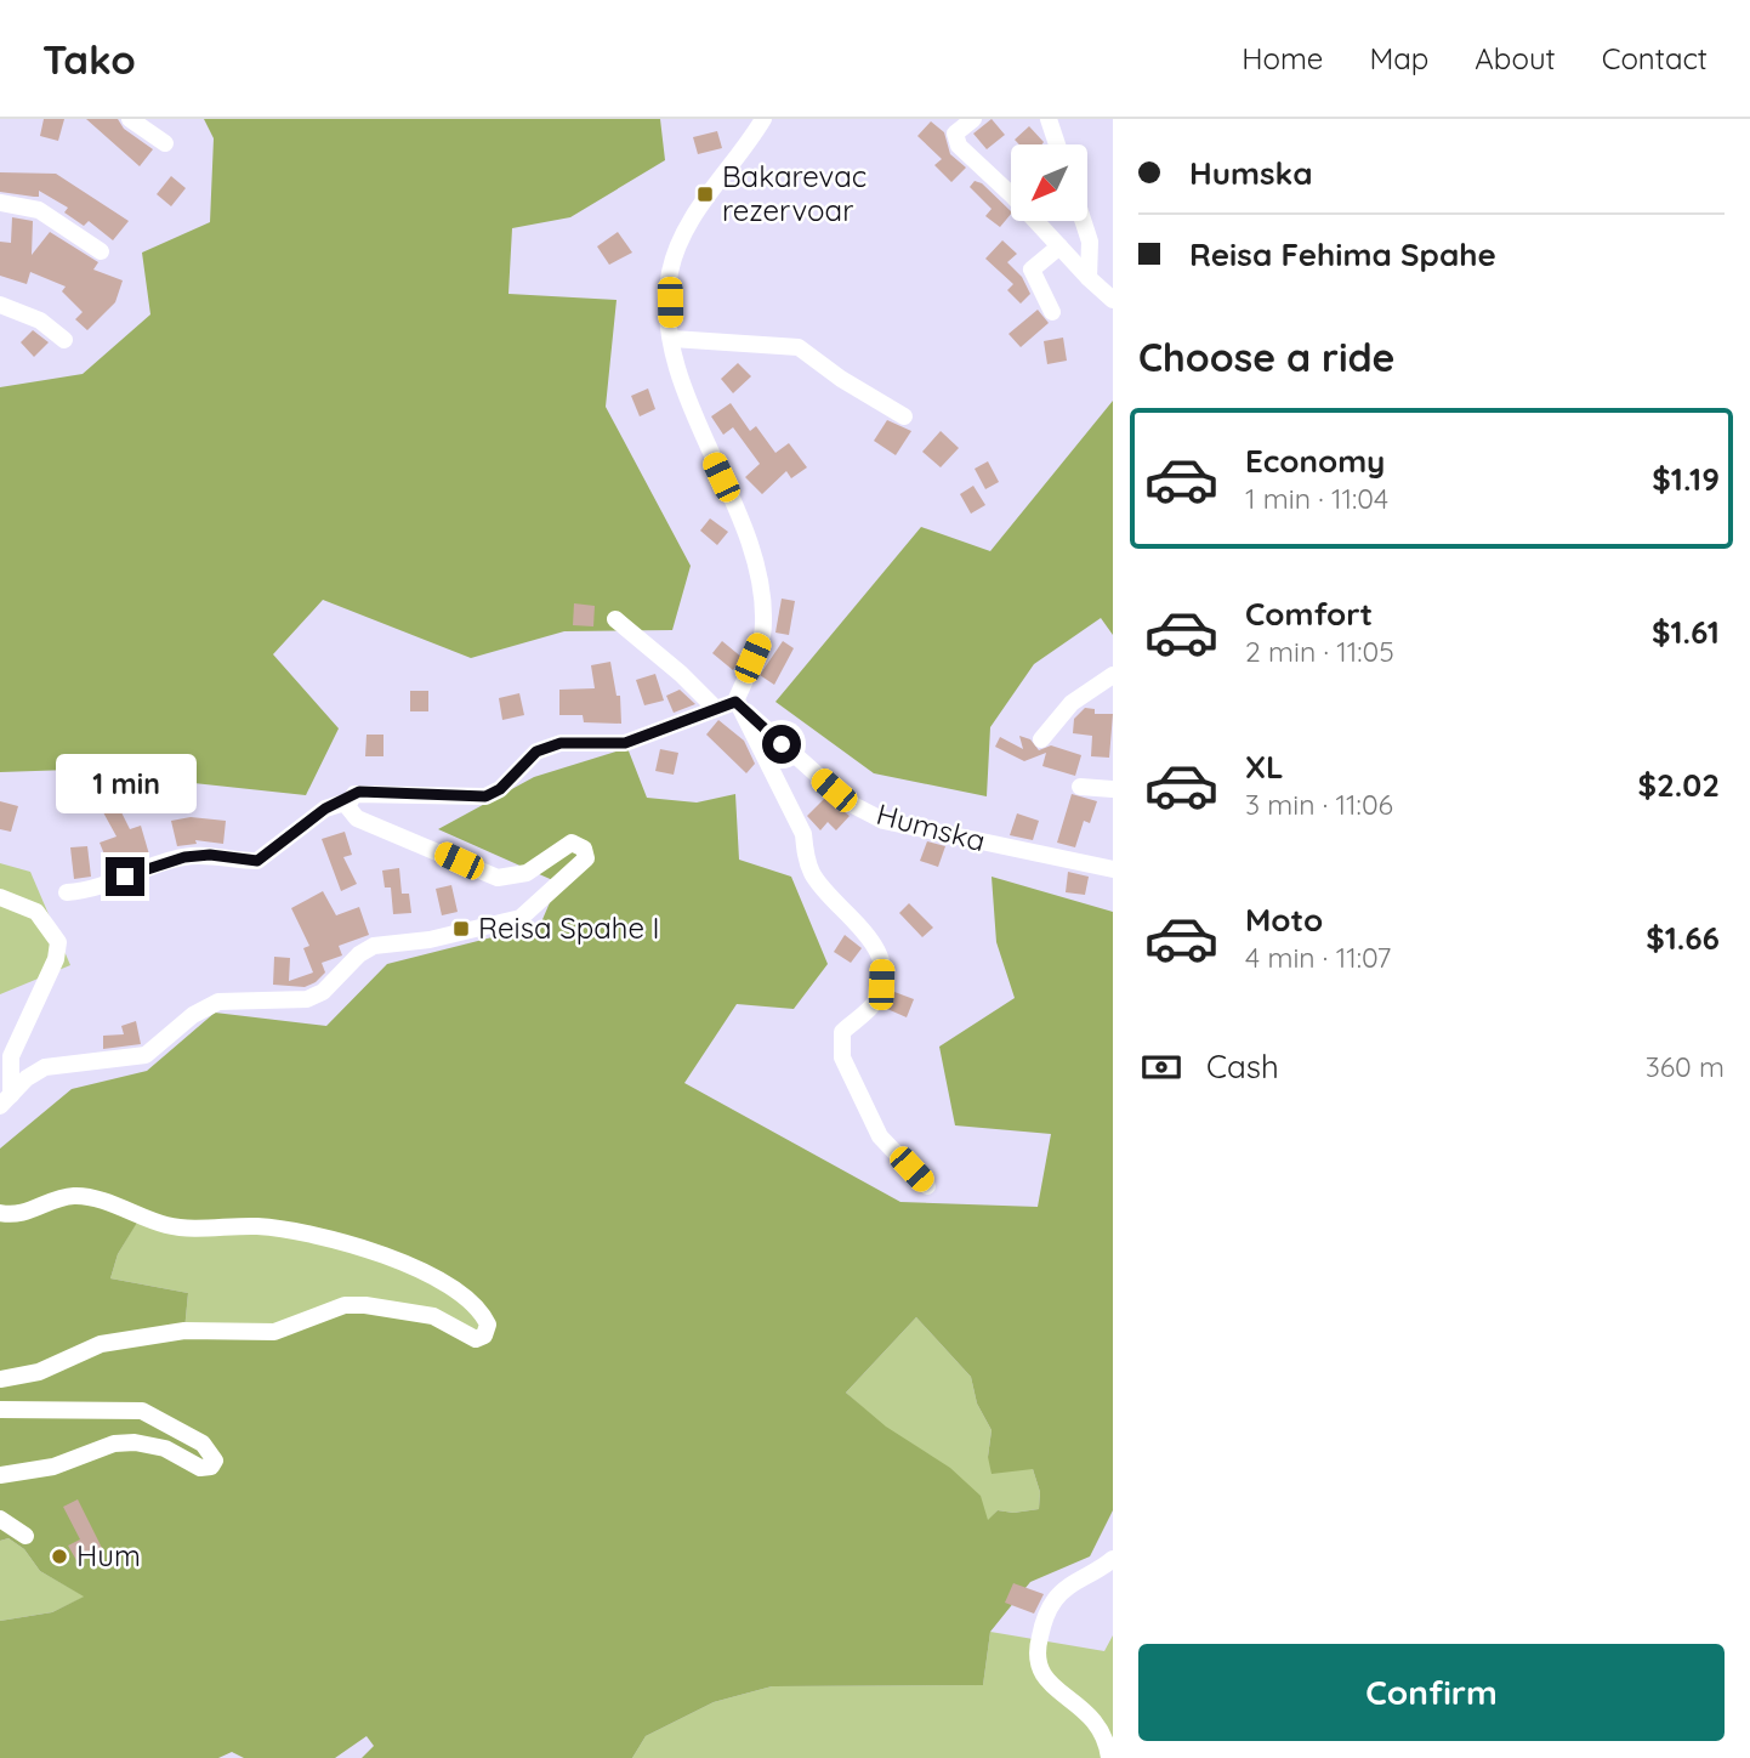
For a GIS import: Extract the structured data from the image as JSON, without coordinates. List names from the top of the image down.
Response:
{
  "streets": {
    "street": ["Humska"]
  },
  "places": {
    "transit": ["Bakarevac rezervoar", "Reisa Spahe I"],
    "other": ["Hum"]
  },
  "north": "bottom left",
  "page": {
    "header": "Tako",
    "nav": [
      "Home",
      "Map",
      "About",
      "Contact"
    ],
    "banner": ["Humska", "Reisa Fehima Spahe"],
    "heading": "Choose a ride",
    "list": [
      {
        "name": "Economy",
        "note": "1 min · 11:04",
        "value": "$1.19"
      },
      {
        "name": "Comfort",
        "note": "2 min · 11:05",
        "value": "$1.61"
      },
      {
        "name": "XL",
        "note": "3 min · 11:06",
        "value": "$2.02"
      },
      {
        "name": "Moto",
        "note": "4 min · 11:07",
        "value": "$1.66"
      }
    ],
    "bubble": "1 min",
    "pay": ["Cash", "360 m"],
    "buttons": "Confirm"
  }
}
